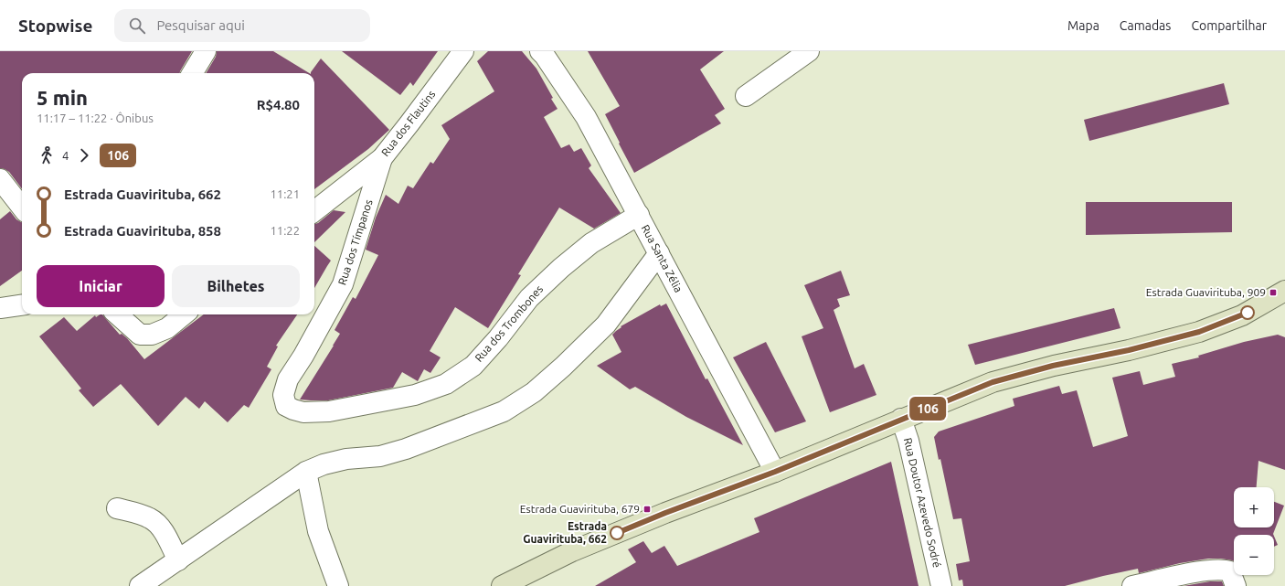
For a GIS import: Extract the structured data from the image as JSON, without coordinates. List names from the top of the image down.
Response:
{
  "streets": {
    "street": [
      "Rua dos Flautins",
      "Rua dos Tímpanos",
      "Rua Santa Zélia",
      "Rua dos Trombones",
      "Rua Doutor Azevedo Sodré"
    ]
  },
  "crossings": [
    ["Rua dos Flautins", "Rua dos Tímpanos"],
    ["Rua dos Tímpanos", "Rua dos Trombones"],
    ["Rua Santa Zélia", "Rua dos Trombones"]
  ],
  "places": {
    "transit": ["Estrada Guavirituba, 909", "Estrada Guavirituba, 679"],
    "other": ["Estrada Guavirituba, 662"]
  },
  "lines": ["bus line 106"],
  "page": {
    "header": "Stopwise",
    "search": "Pesquisar aqui",
    "nav": ["Mapa", "Camadas", "Compartilhar"],
    "on_map": "106",
    "heading": ["5 min", "11:17 – 11:22 · Ônibus", "R$4.80"],
    "legs": ["4", "106"],
    "list": [
      {
        "name": "Estrada Guavirituba, 662",
        "value": "11:21"
      },
      {
        "name": "Estrada Guavirituba, 858",
        "value": "11:22"
      }
    ],
    "buttons": ["Iniciar", "Bilhetes"],
    "map_buttons": ["+", "−"]
  }
}
